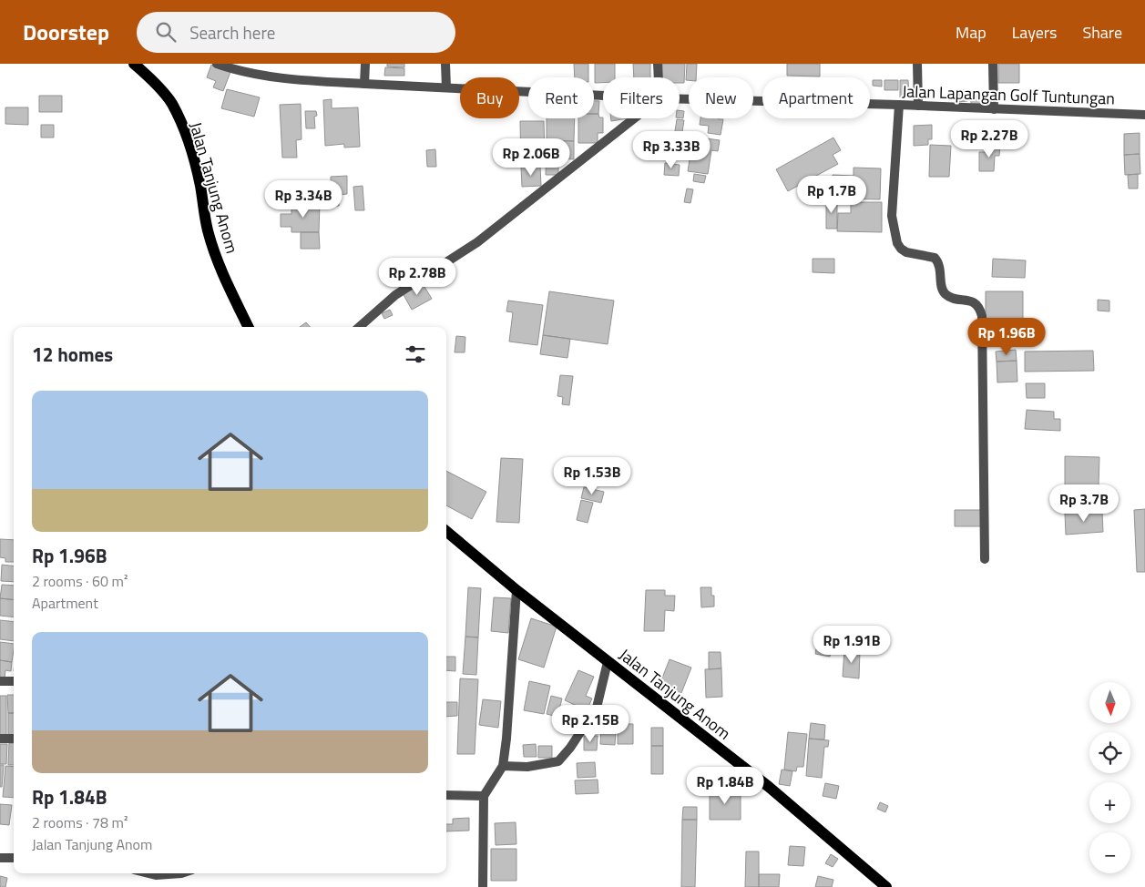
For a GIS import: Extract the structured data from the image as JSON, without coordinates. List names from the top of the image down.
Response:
{
  "streets": {
    "main road": ["Jalan Tanjung Anom"],
    "street": ["Jalan Lapangan Golf Tuntungan"]
  },
  "north": "bottom",
  "page": {
    "header": "Doorstep",
    "search": "Search here",
    "nav": ["Map", "Layers", "Share"],
    "chip": [
      "Buy",
      "Rent",
      "Filters",
      "New",
      "Apartment"
    ],
    "price": [
      "Rp 2.27B",
      "Rp 3.33B",
      "Rp 2.06B",
      "Rp 1.7B",
      "Rp 3.34B",
      "Rp 2.78B",
      "Rp 1.96B",
      "Rp 1.53B",
      "Rp 3.7B",
      "Rp 1.91B",
      "Rp 2.15B",
      "Rp 1.84B"
    ],
    "heading": "12 homes",
    "list": [
      {
        "name": "Rp 1.96B",
        "note": "2 rooms · 60 m² · Apartment"
      },
      {
        "name": "Rp 1.84B",
        "note": "2 rooms · 78 m² · Jalan Tanjung Anom"
      }
    ],
    "map_buttons": ["+", "−"]
  }
}
